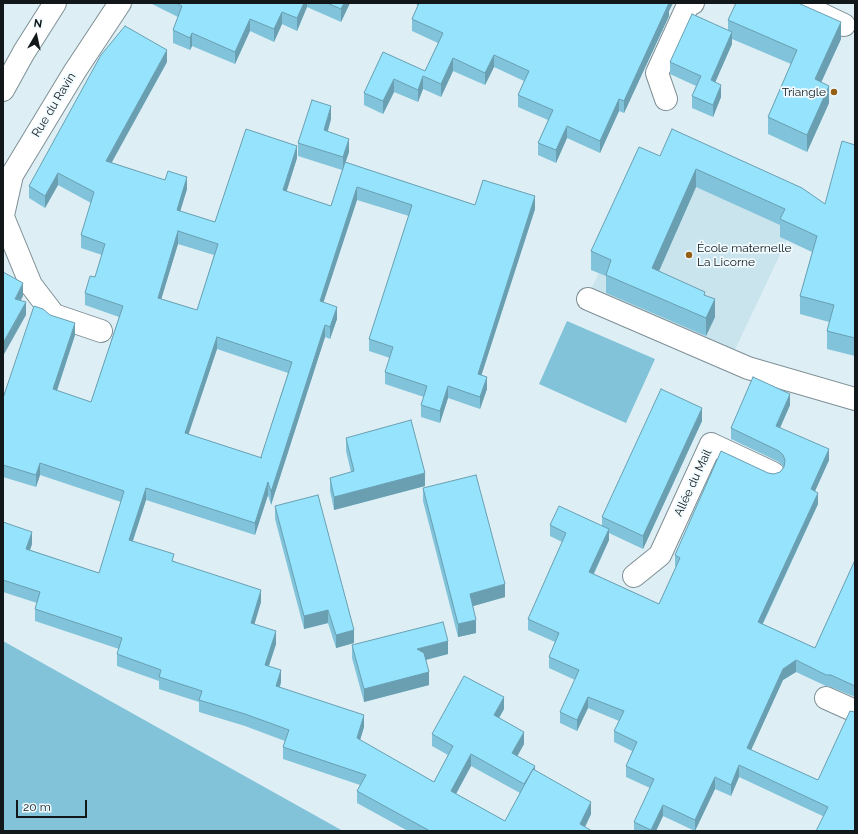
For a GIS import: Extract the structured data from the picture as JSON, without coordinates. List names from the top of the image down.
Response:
{
  "streets": {
    "street": ["Rue du Ravin", "Allée du Mail"]
  },
  "places": ["Triangle", "École maternelle La Licorne"],
  "scale_bar": "20 m",
  "north": "top"
}
